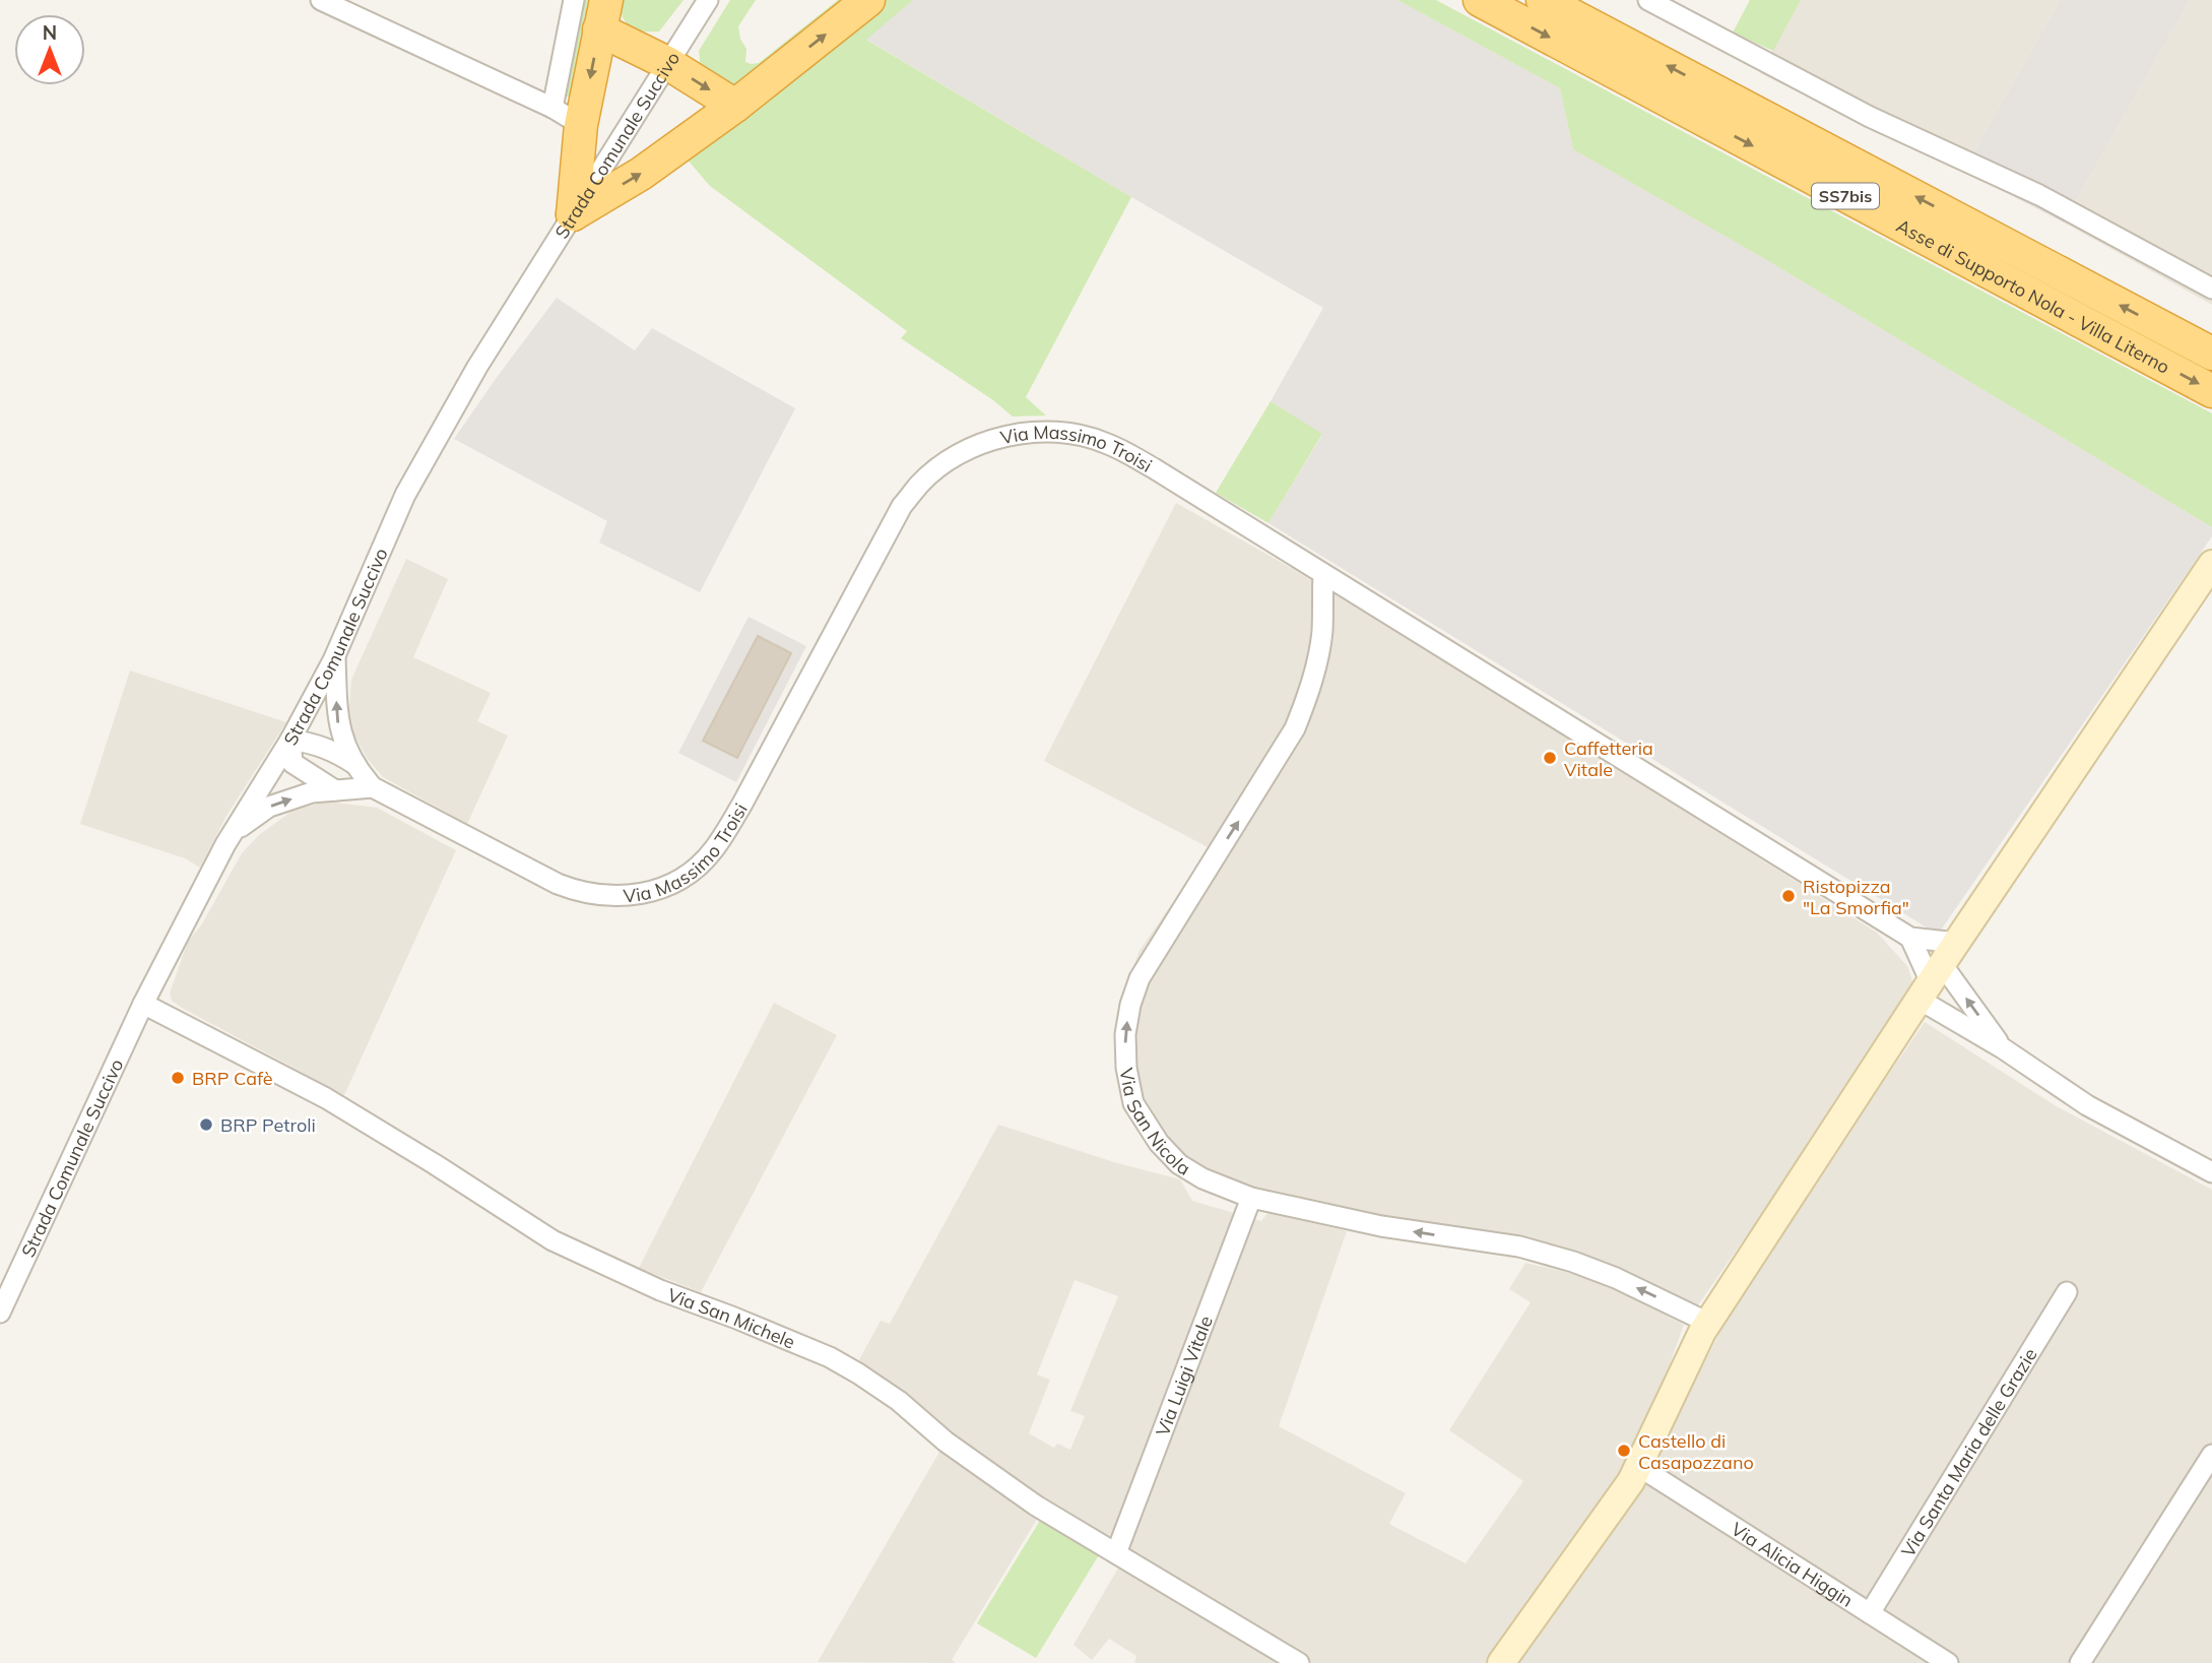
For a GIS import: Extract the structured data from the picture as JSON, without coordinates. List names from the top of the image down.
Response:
{
  "streets": {
    "highway": ["SS7bis", "Asse di Supporto Nola - Villa Literno"],
    "street": [
      "Strada Comunale Succivo",
      "Via Massimo Troisi",
      "Via San Nicola",
      "Via San Michele",
      "Via Luigi Vitale",
      "Via Santa Maria delle Grazie",
      "Via Alicia Higgin"
    ]
  },
  "crossings": [
    ["Strada Comunale Succivo", "Via Massimo Troisi"],
    ["Strada Comunale Succivo", "Via San Michele"],
    ["Via Massimo Troisi", "Via San Nicola"],
    ["Via San Nicola", "Via Luigi Vitale"],
    ["Via San Michele", "Via Luigi Vitale"],
    ["Via Santa Maria delle Grazie", "Via Alicia Higgin"]
  ],
  "places": [
    "Caffetteria Vitale",
    "Ristopizza \"La Smorfia\"",
    "BRP Cafè",
    "BRP Petroli",
    "Castello di Casapozzano"
  ],
  "north": "top"
}
